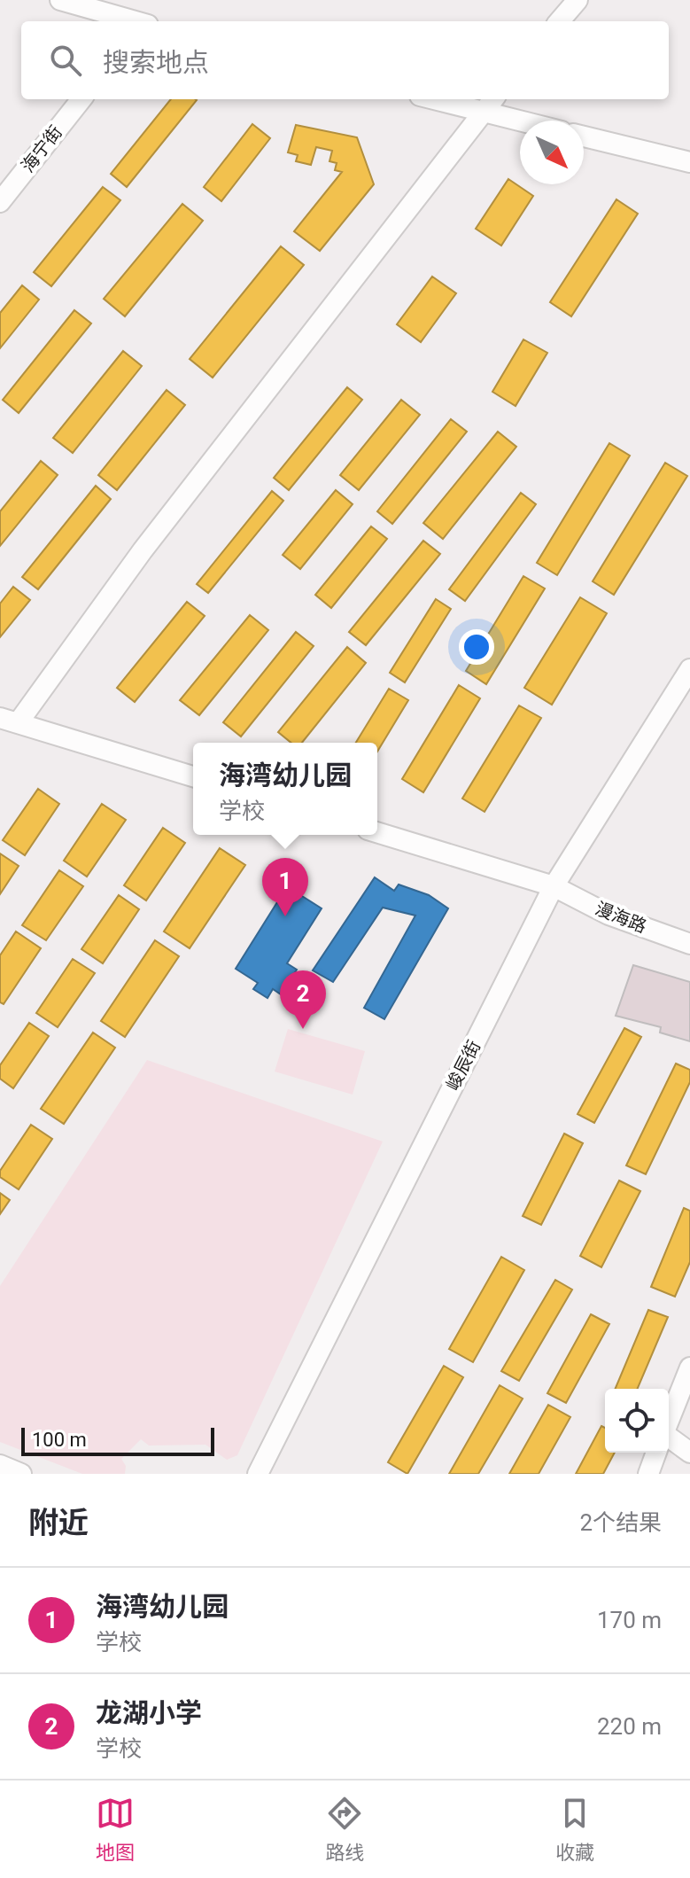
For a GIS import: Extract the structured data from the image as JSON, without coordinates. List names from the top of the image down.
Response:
{
  "streets": {
    "street": ["海宁街", "漫海路", "峻辰街"]
  },
  "crossings": [
    ["漫海路", "峻辰街"]
  ],
  "scale_bar": "100 m",
  "north": "bottom right",
  "page": {
    "search": "搜索地点",
    "popup": ["海湾幼儿园", "学校"],
    "pins": ["1", "2"],
    "scale": "100 m",
    "heading": ["附近", "2个结果"],
    "list": [
      {
        "mark": "1",
        "name": "海湾幼儿园",
        "note": "学校",
        "value": "170 m"
      },
      {
        "mark": "2",
        "name": "龙湖小学",
        "note": "学校",
        "value": "220 m"
      }
    ],
    "nav": ["地图", "路线", "收藏"]
  }
}
